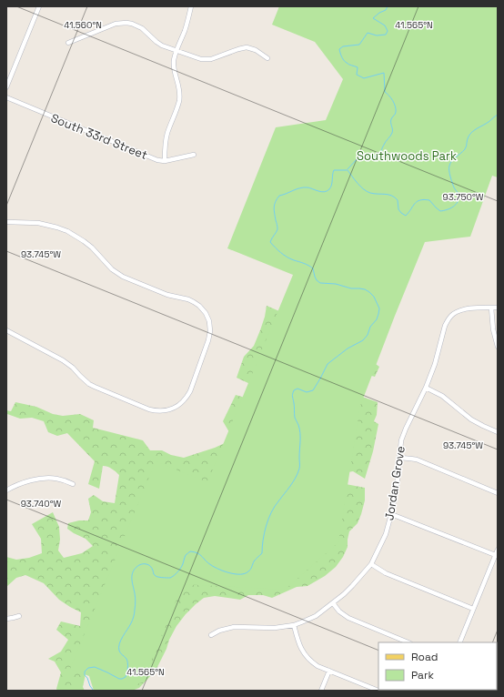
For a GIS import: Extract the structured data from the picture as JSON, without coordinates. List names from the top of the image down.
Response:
{
  "streets": {
    "street": ["South 33rd Street", "Jordan Grove"]
  },
  "parks": ["Southwoods Park"],
  "legend": ["Road", "Park"],
  "coordinates": [
    "41.560°N",
    "41.565°N",
    "93.750°W",
    "93.745°W",
    "93.740°W"
  ]
}
